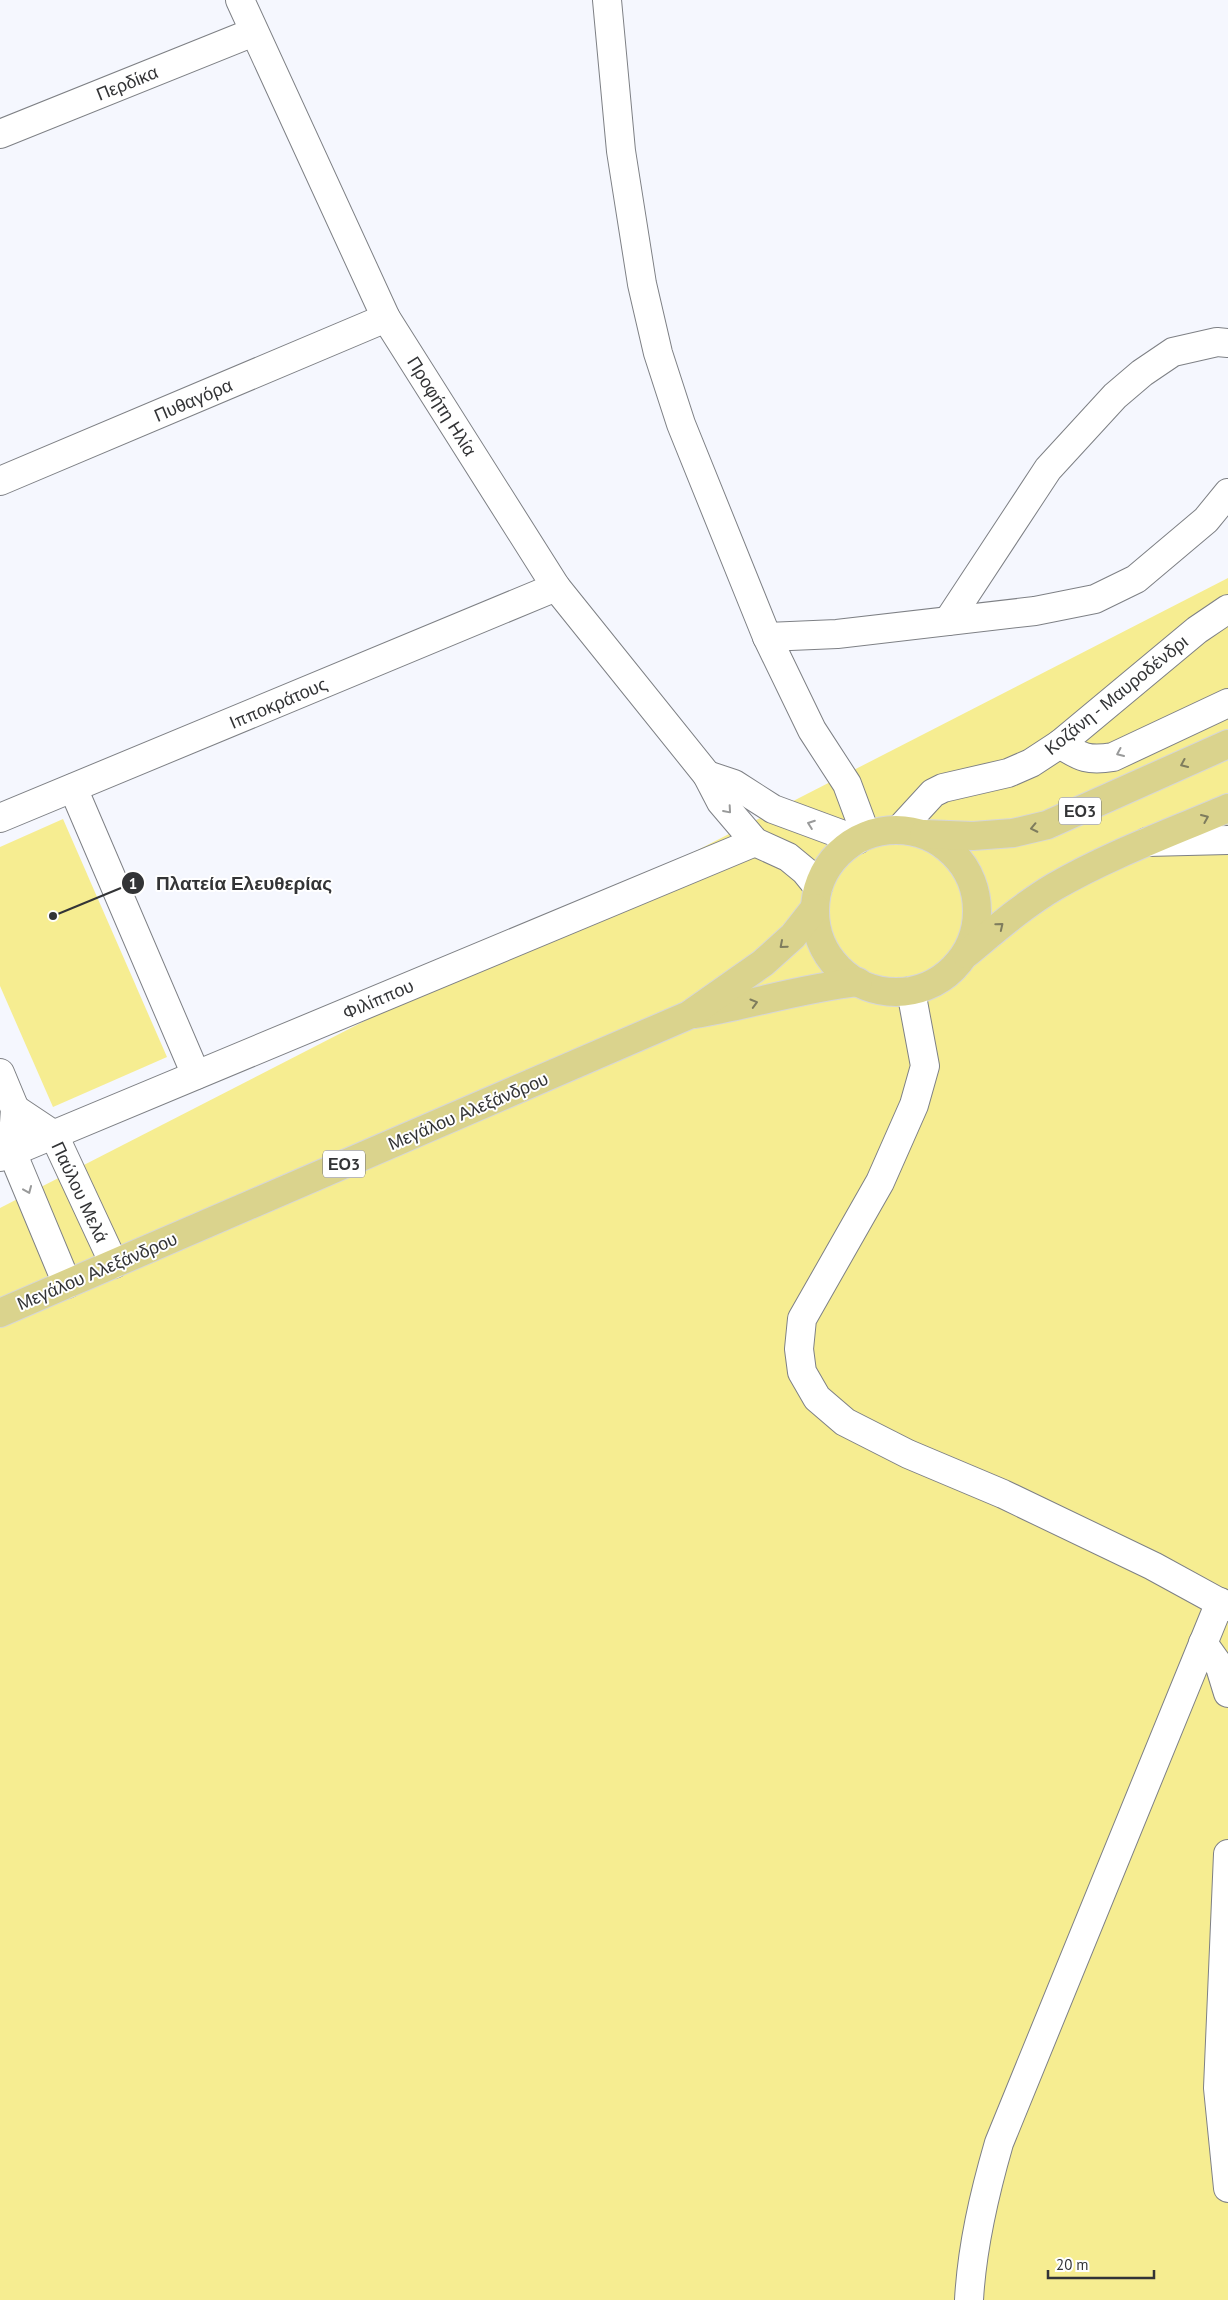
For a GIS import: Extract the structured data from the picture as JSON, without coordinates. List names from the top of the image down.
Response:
{
  "streets": {
    "main road": ["ΕΟ3", "Μεγάλου Αλεξάνδρου"],
    "street": [
      "Περδίκα",
      "Πυθαγόρα",
      "Προφήτη Ηλία",
      "Κοζάνη - Μαυροδένδρι",
      "Ιπποκράτους",
      "Φιλίππου",
      "Παύλου Μελά"
    ]
  },
  "crossings": [
    ["Περδίκα", "Προφήτη Ηλία"],
    ["Πυθαγόρα", "Προφήτη Ηλία"],
    ["Προφήτη Ηλία", "Ιπποκράτους"],
    ["Προφήτη Ηλία", "Φιλίππου"],
    ["Κοζάνη - Μαυροδένδρι", "ΕΟ3"],
    ["Κοζάνη - Μαυροδένδρι", "Μεγάλου Αλεξάνδρου"],
    ["ΕΟ3", "Μεγάλου Αλεξάνδρου"],
    ["Φιλίππου", "Παύλου Μελά"],
    ["Μεγάλου Αλεξάνδρου", "Παύλου Μελά"]
  ],
  "places": ["Πλατεία Ελευθερίας"],
  "scale_bar": "20 m"
}
